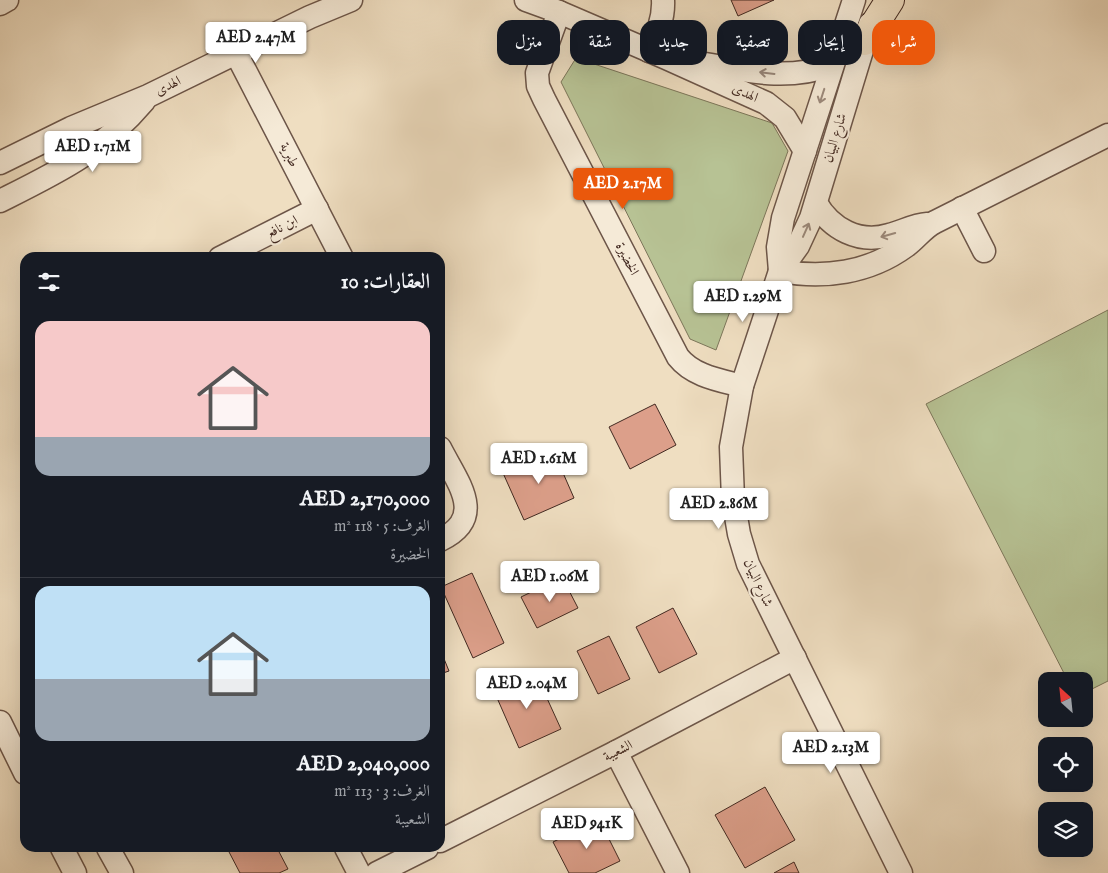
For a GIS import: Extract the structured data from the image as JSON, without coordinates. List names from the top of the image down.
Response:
{
  "streets": {
    "street": [
      "الهدى",
      "شارع البيان",
      "طبرية",
      "ابن نافع",
      "الخضيرة",
      "الشعيبة"
    ]
  },
  "crossings": [
    ["الهدى", "شارع البيان"],
    ["الهدى", "طبرية"],
    ["الهدى", "الخضيرة"],
    ["شارع البيان", "الخضيرة"],
    ["شارع البيان", "الشعيبة"],
    ["طبرية", "ابن نافع"]
  ],
  "north": "top left",
  "page": {
    "chip": [
      "شراء",
      "إيجار",
      "تصفية",
      "جديد",
      "شقة",
      "منزل"
    ],
    "price": [
      "AED 2.47M",
      "AED 1.71M",
      "AED 2.17M",
      "AED 1.29M",
      "AED 1.61M",
      "AED 2.86M",
      "AED 1.06M",
      "AED 2.04M",
      "AED 2.13M",
      "AED 941K"
    ],
    "heading": "العقارات: 10",
    "list": [
      {
        "name": "AED 2,170,000",
        "note": "الغرف: 5 · 118 m² · الخضيرة"
      },
      {
        "name": "AED 2,040,000",
        "note": "الغرف: 3 · 113 m² · الشعيبة"
      }
    ]
  }
}
